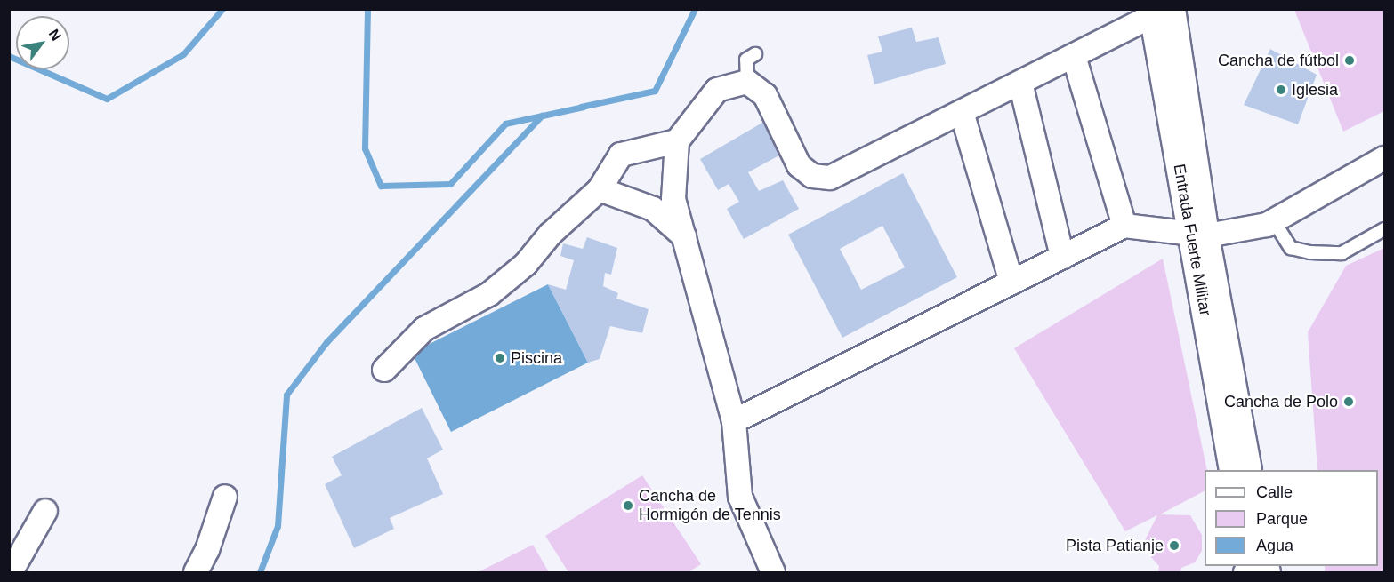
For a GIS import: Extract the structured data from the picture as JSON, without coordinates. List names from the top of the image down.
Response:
{
  "streets": {
    "street": ["Entrada Fuerte Militar"]
  },
  "places": [
    "Cancha de fútbol",
    "Iglesia",
    "Piscina",
    "Cancha de Polo",
    "Cancha de Hormigón de Tennis",
    "Pista Patianje"
  ],
  "legend": ["Calle", "Parque", "Agua"],
  "north": "top right"
}
